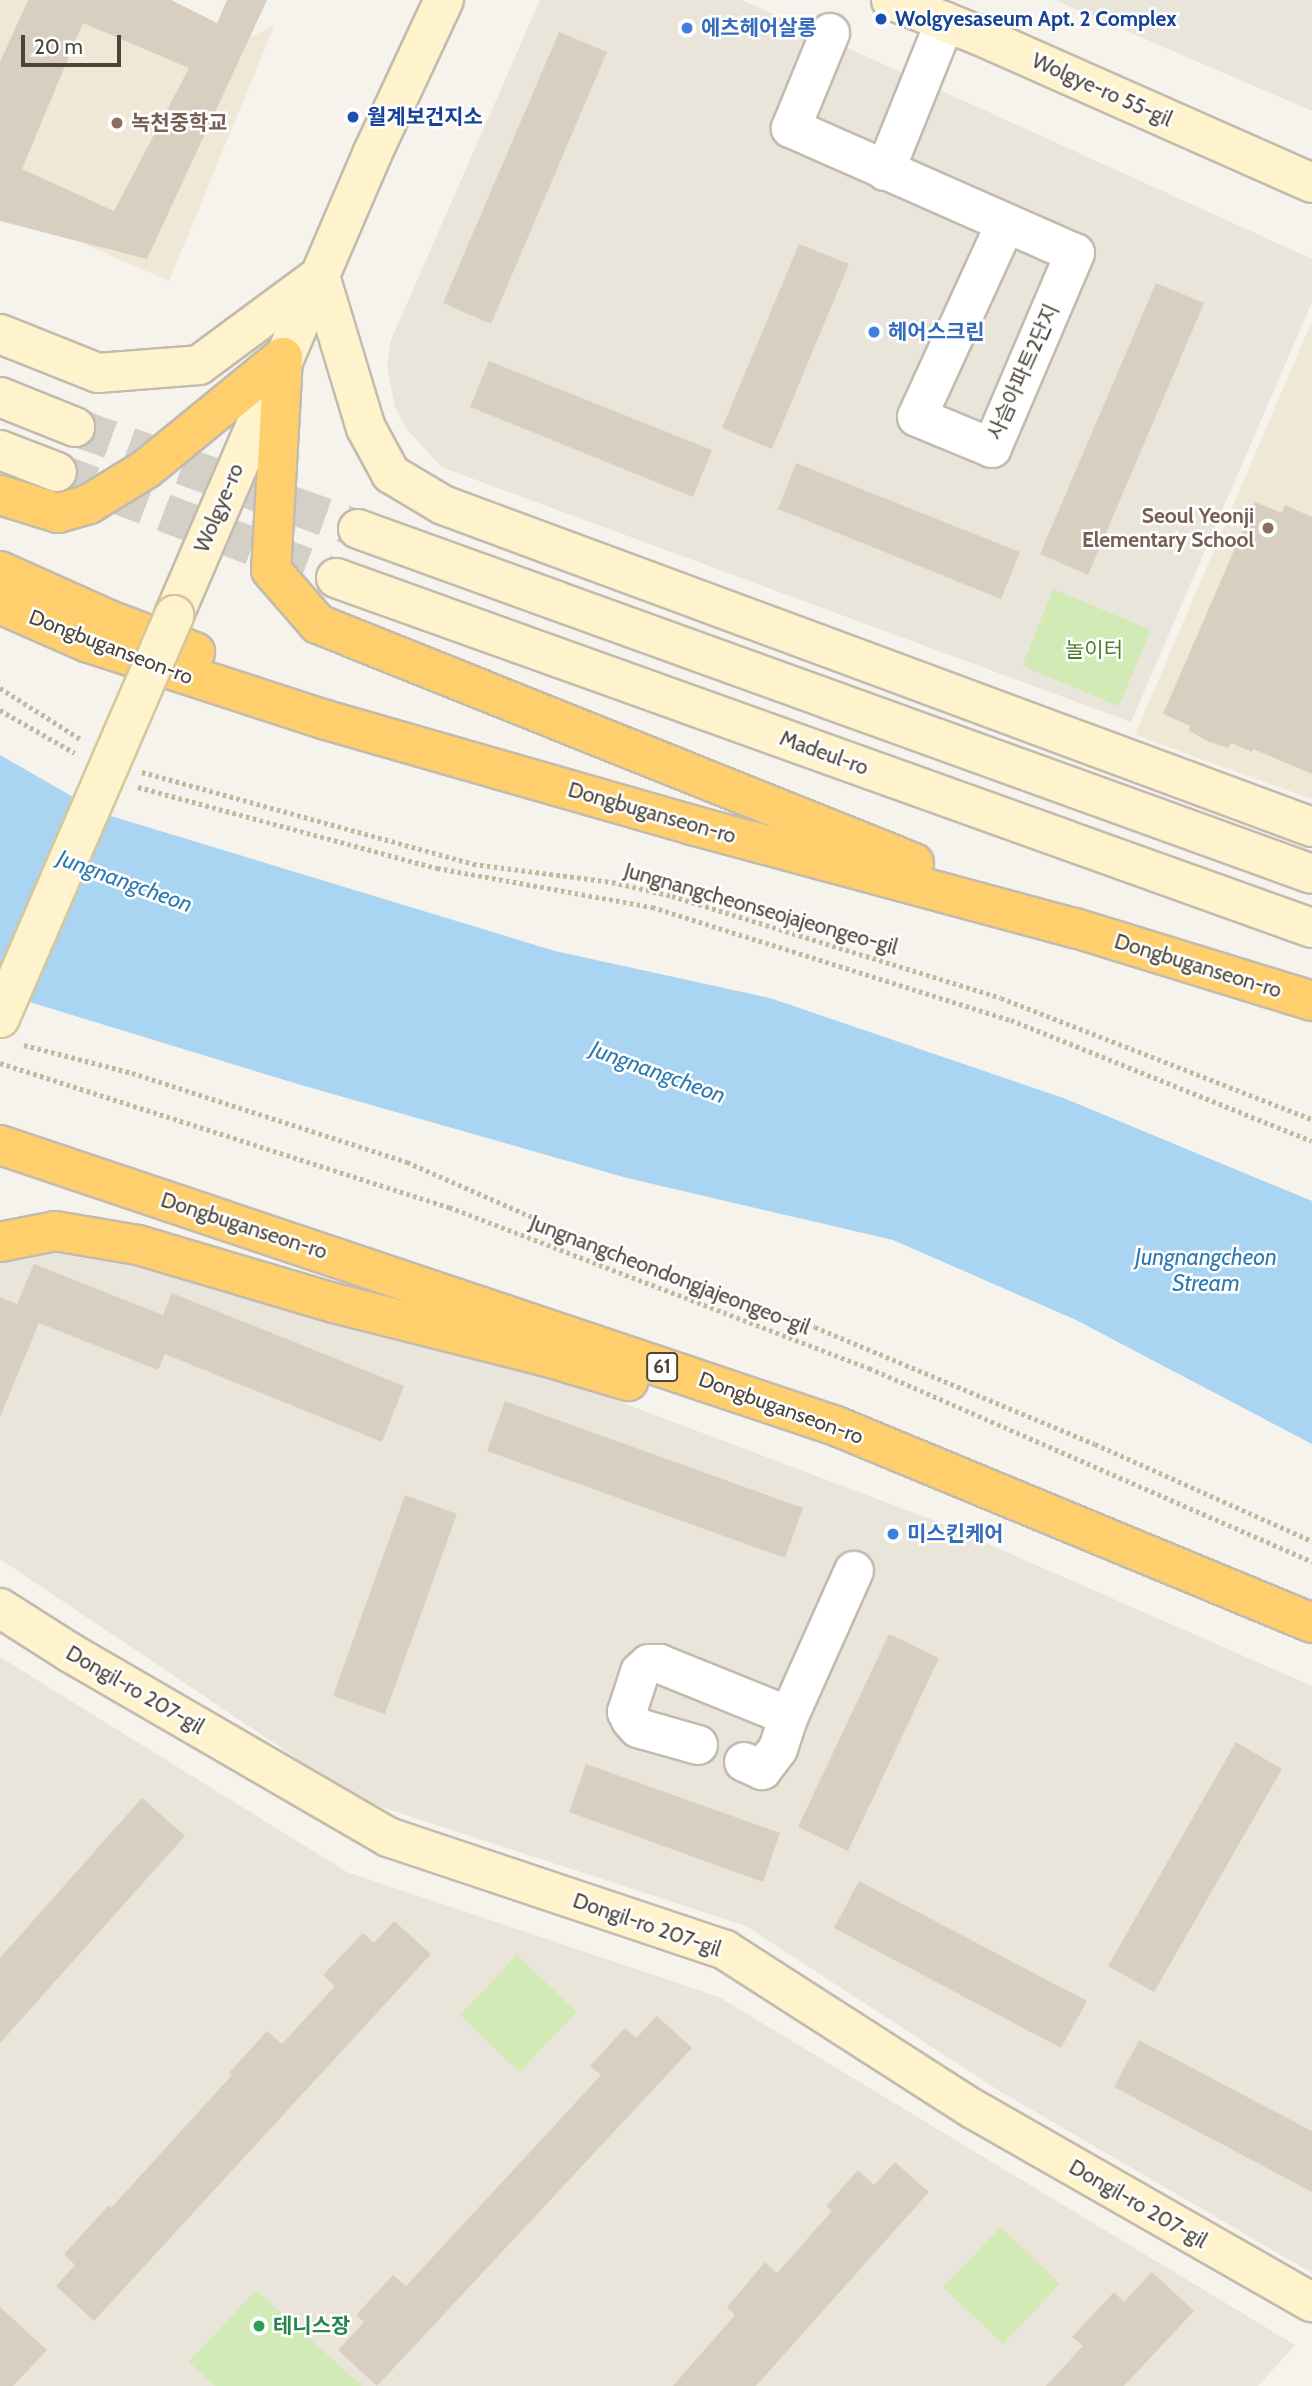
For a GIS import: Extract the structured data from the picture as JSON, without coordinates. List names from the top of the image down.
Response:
{
  "streets": {
    "highway": ["Dongbuganseon-ro", "61"],
    "main road": [
      "Wolgye-ro 55-gil",
      "Wolgye-ro",
      "Madeul-ro",
      "Dongil-ro 207-gil"
    ],
    "street": ["사슴아파트2단지"],
    "path": ["Jungnangcheonseojajeongeo-gil", "Jungnangcheondongjajeongeo-gil"]
  },
  "water": ["Jungnangcheon", "Jungnangcheon Stream"],
  "parks": ["놀이터"],
  "places": [
    "Wolgyesaseum Apt. 2 Complex",
    "에츠헤어살롱",
    "월계보건지소",
    "녹천중학교",
    "헤어스크린",
    "Seoul Yeonji Elementary School",
    "미스킨케어",
    "테니스장"
  ],
  "scale_bar": "20 m"
}
